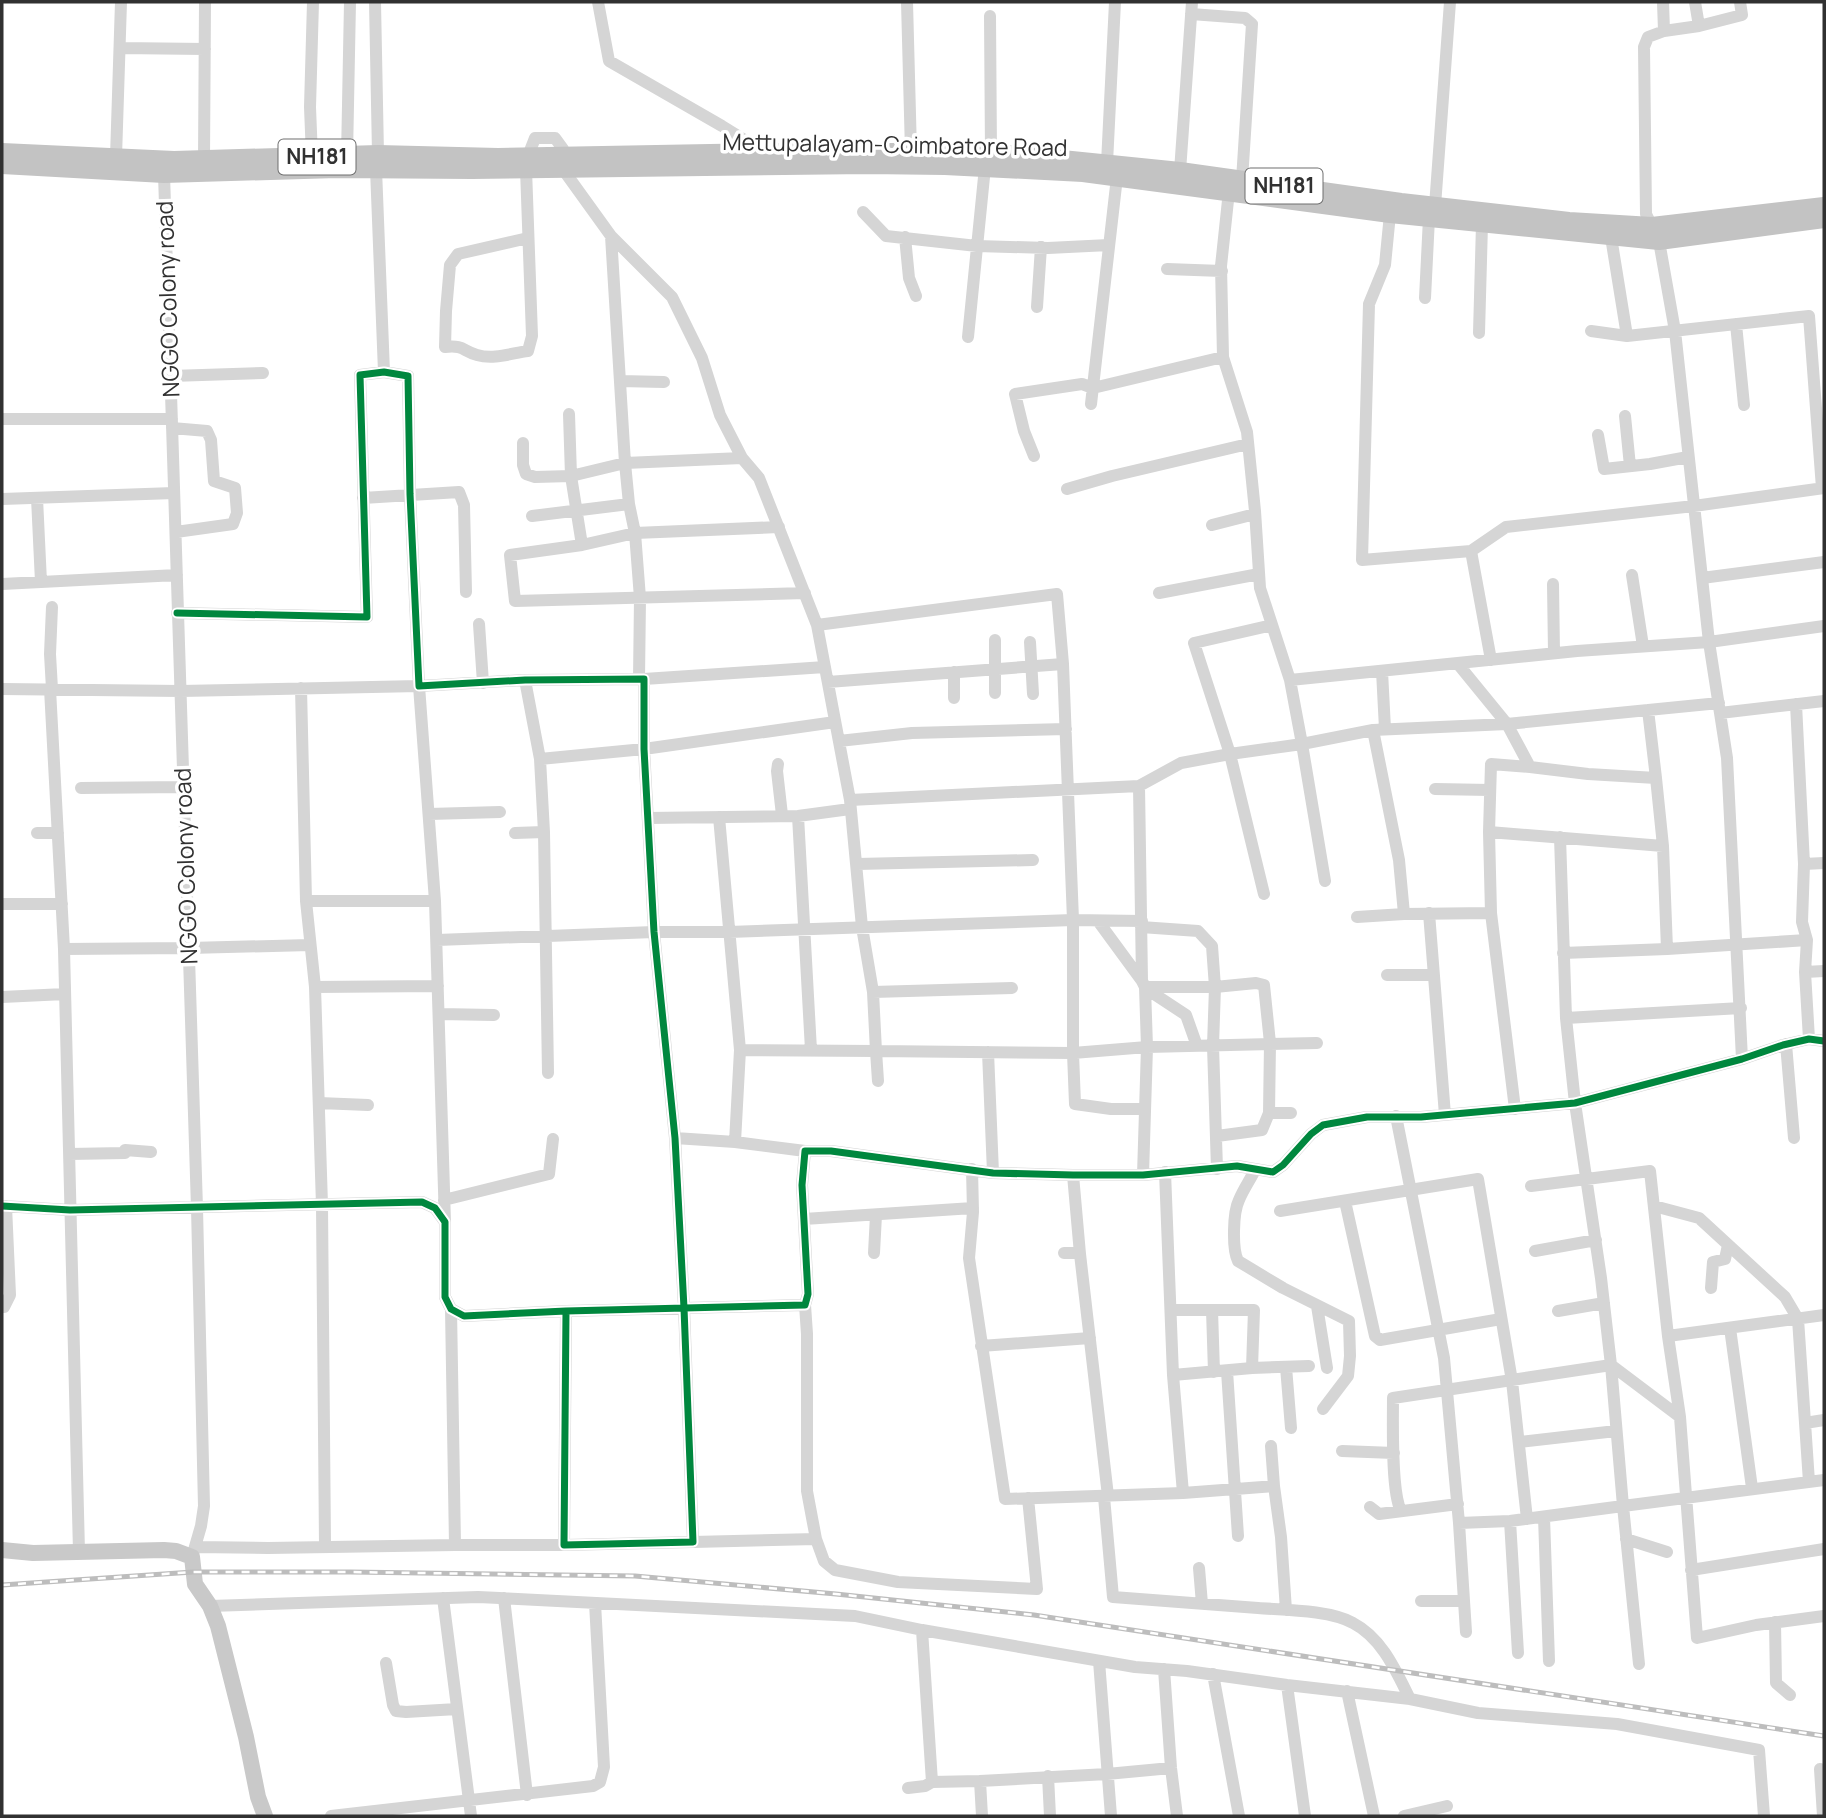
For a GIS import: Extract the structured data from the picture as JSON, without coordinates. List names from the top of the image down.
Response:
{
  "streets": {
    "highway": ["Mettupalayam-Coimbatore Road", "NH181"],
    "street": ["NGGO Colony road"]
  },
  "crossings": [
    ["Mettupalayam-Coimbatore Road", "NH181"],
    ["NH181", "NGGO Colony road"]
  ]
}
